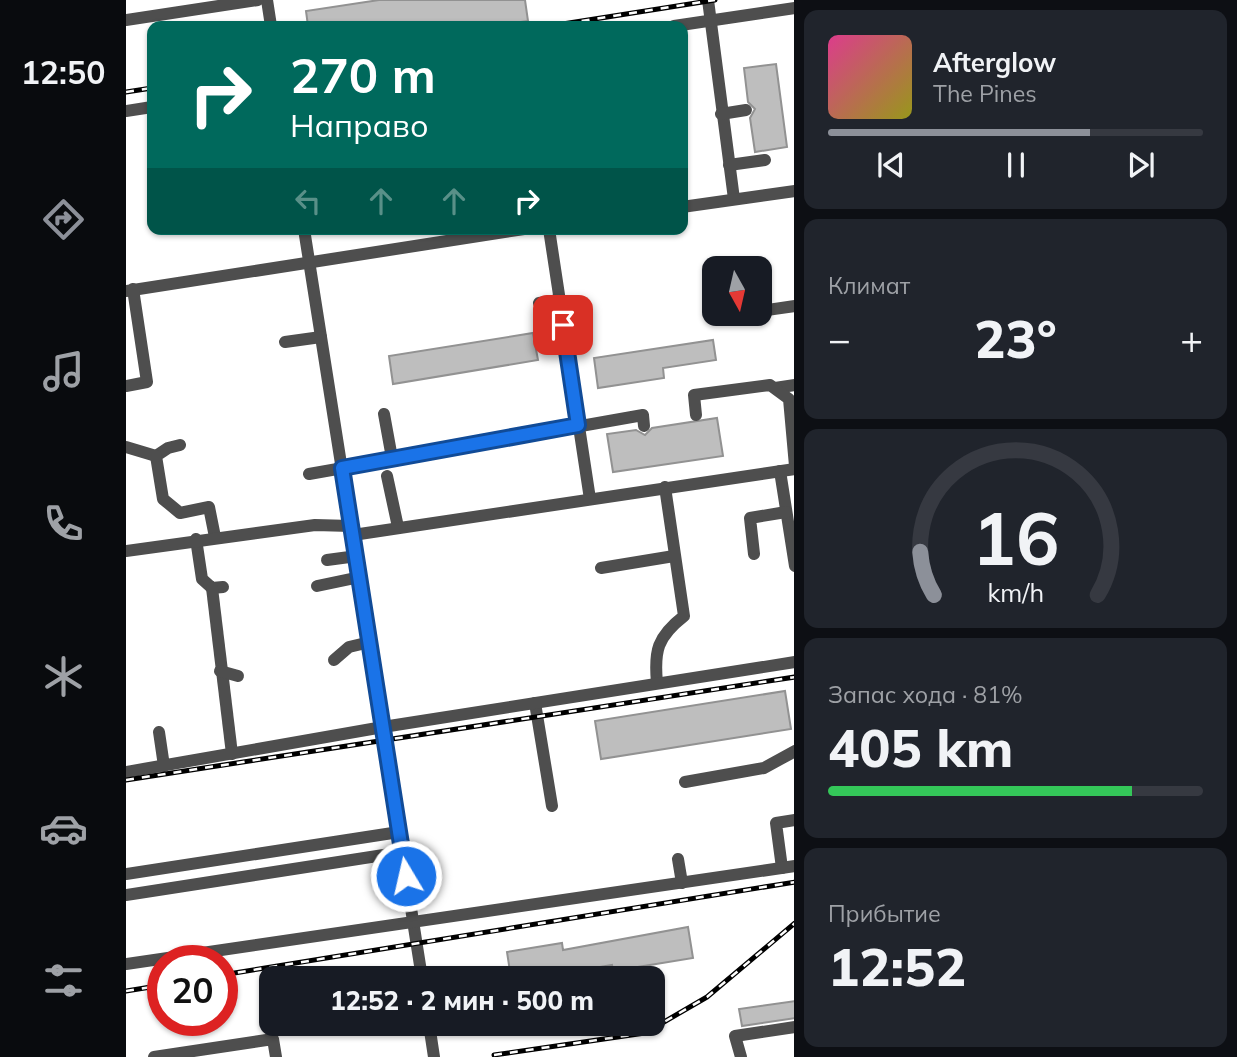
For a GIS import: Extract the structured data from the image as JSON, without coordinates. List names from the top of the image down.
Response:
{
  "north": "bottom",
  "page": {
    "tabs": "12:50",
    "turn": ["270 m", "Направо"],
    "song": ["Afterglow", "The Pines"],
    "tile": [
      "Климат",
      ["Запас хода · 81%", "405 km"],
      ["Прибытие", "12:52"]
    ],
    "heat": ["−", "23°", "+"],
    "limit": "20",
    "trip": "12:52 · 2 мин · 500 m",
    "gauge": ["16", "km/h"]
  }
}
